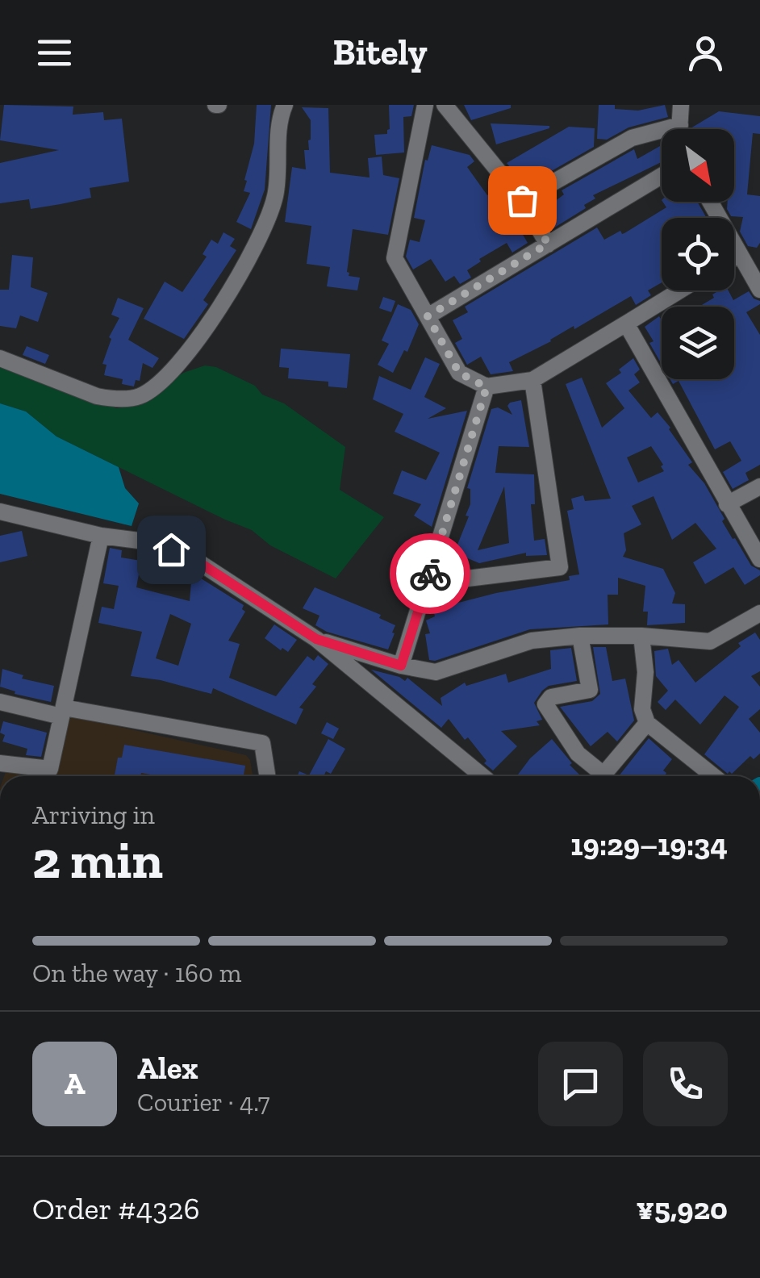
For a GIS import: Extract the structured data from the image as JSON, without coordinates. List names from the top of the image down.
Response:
{
  "north": "bottom right",
  "page": {
    "header": "Bitely",
    "heading": ["2 min", "Arriving in", "19:29–19:34"],
    "panel": [
      "Alex",
      "Courier · 4.7",
      "Order #4326",
      "¥5,920"
    ],
    "bar": "On the way · 160 m",
    "round": "A"
  }
}
